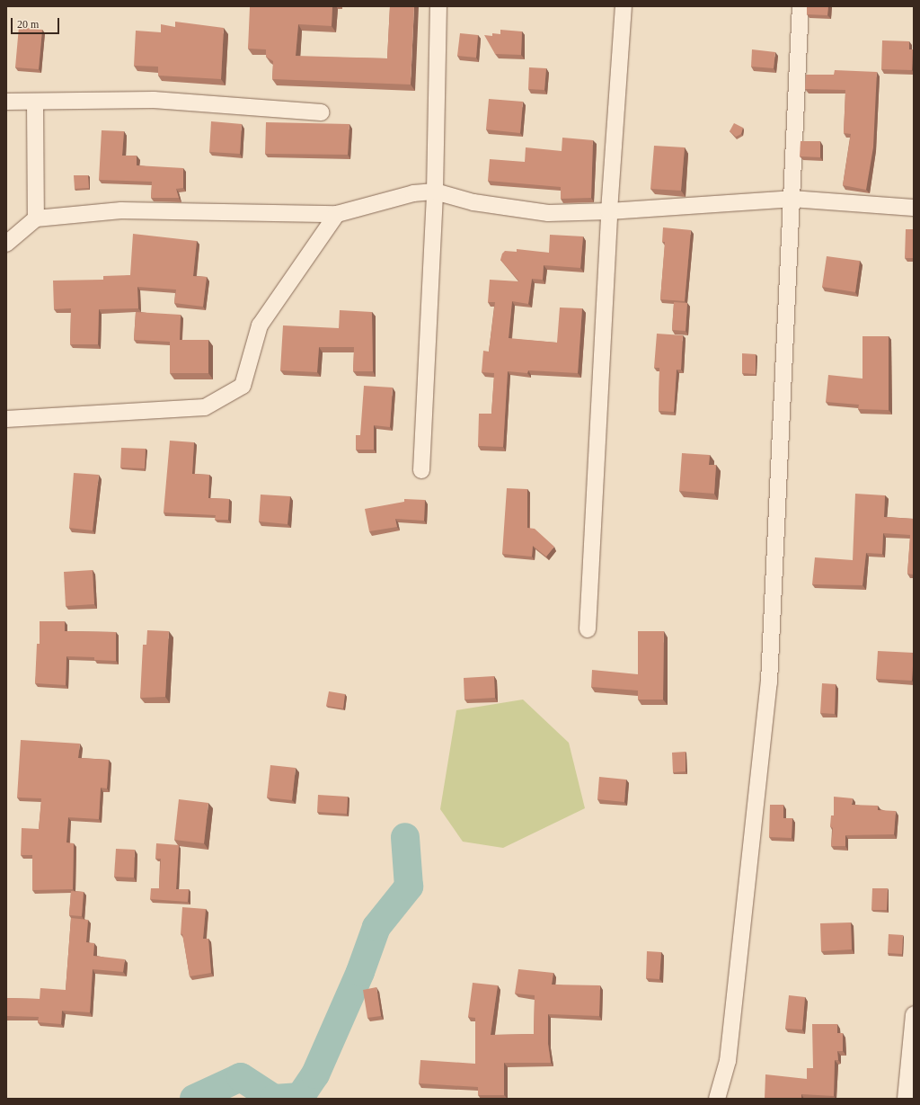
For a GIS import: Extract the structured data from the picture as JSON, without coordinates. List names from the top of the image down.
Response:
{
  "scale_bar": "20 m"
}
